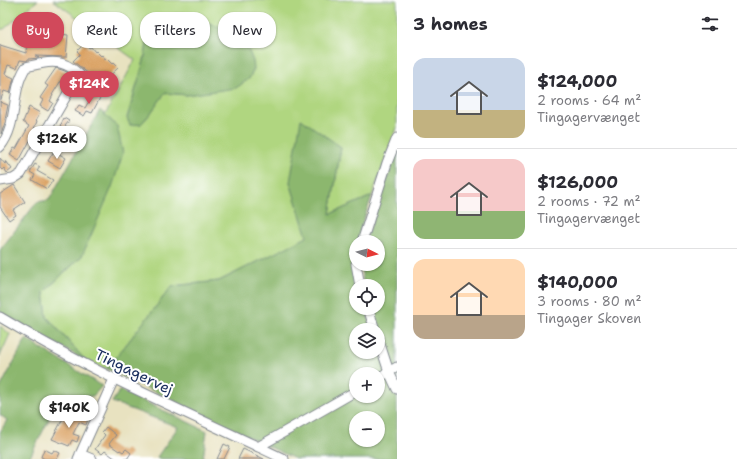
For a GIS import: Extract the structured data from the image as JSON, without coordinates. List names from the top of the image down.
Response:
{
  "streets": {
    "street": ["Tingagervej"]
  },
  "north": "right",
  "page": {
    "heading": "3 homes",
    "chip": [
      "Buy",
      "Rent",
      "Filters",
      "New"
    ],
    "list": [
      {
        "name": "$124,000",
        "note": "2 rooms · 64 m² · Tingagervænget"
      },
      {
        "name": "$126,000",
        "note": "2 rooms · 72 m² · Tingagervænget"
      },
      {
        "name": "$140,000",
        "note": "3 rooms · 80 m² · Tingager Skoven"
      }
    ],
    "price": ["$124K", "$126K", "$140K"],
    "map_buttons": ["+", "−"]
  }
}
